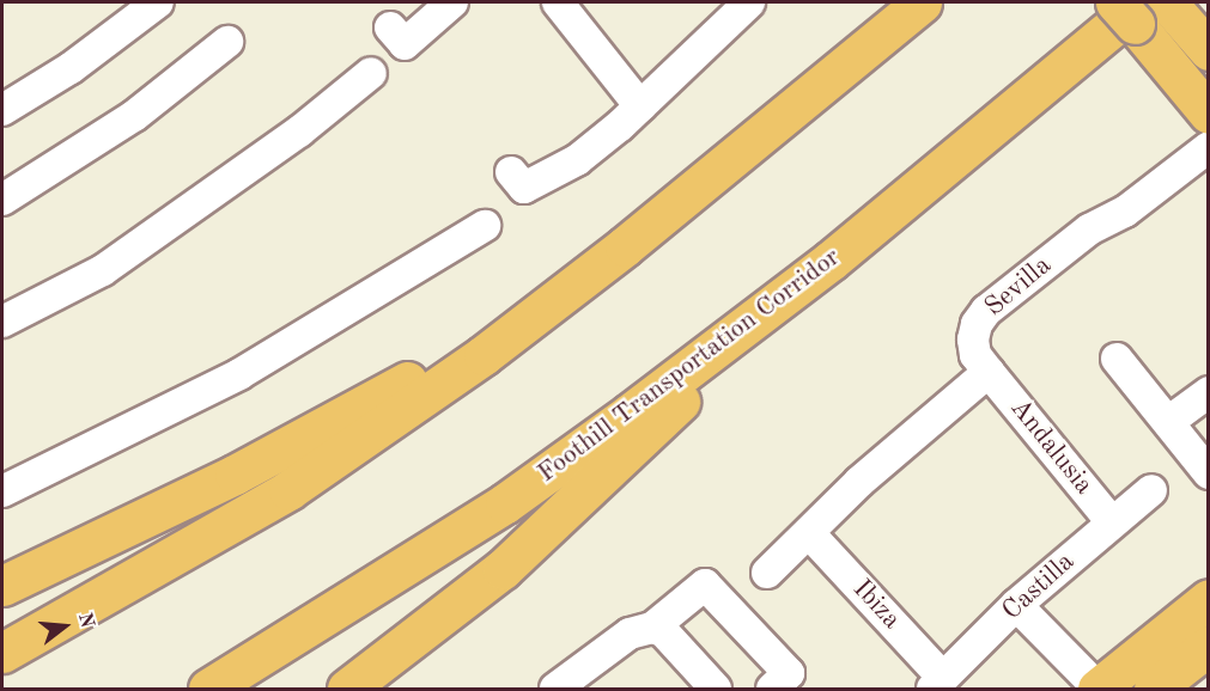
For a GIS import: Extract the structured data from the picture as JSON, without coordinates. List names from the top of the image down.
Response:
{
  "streets": {
    "main road": ["Foothill Transportation Corridor"],
    "street": [
      "Sevilla",
      "Andalusia",
      "Castilla",
      "Ibiza"
    ]
  },
  "crossings": [
    ["Sevilla", "Andalusia"],
    ["Andalusia", "Castilla"],
    ["Castilla", "Ibiza"]
  ],
  "north": "right"
}
